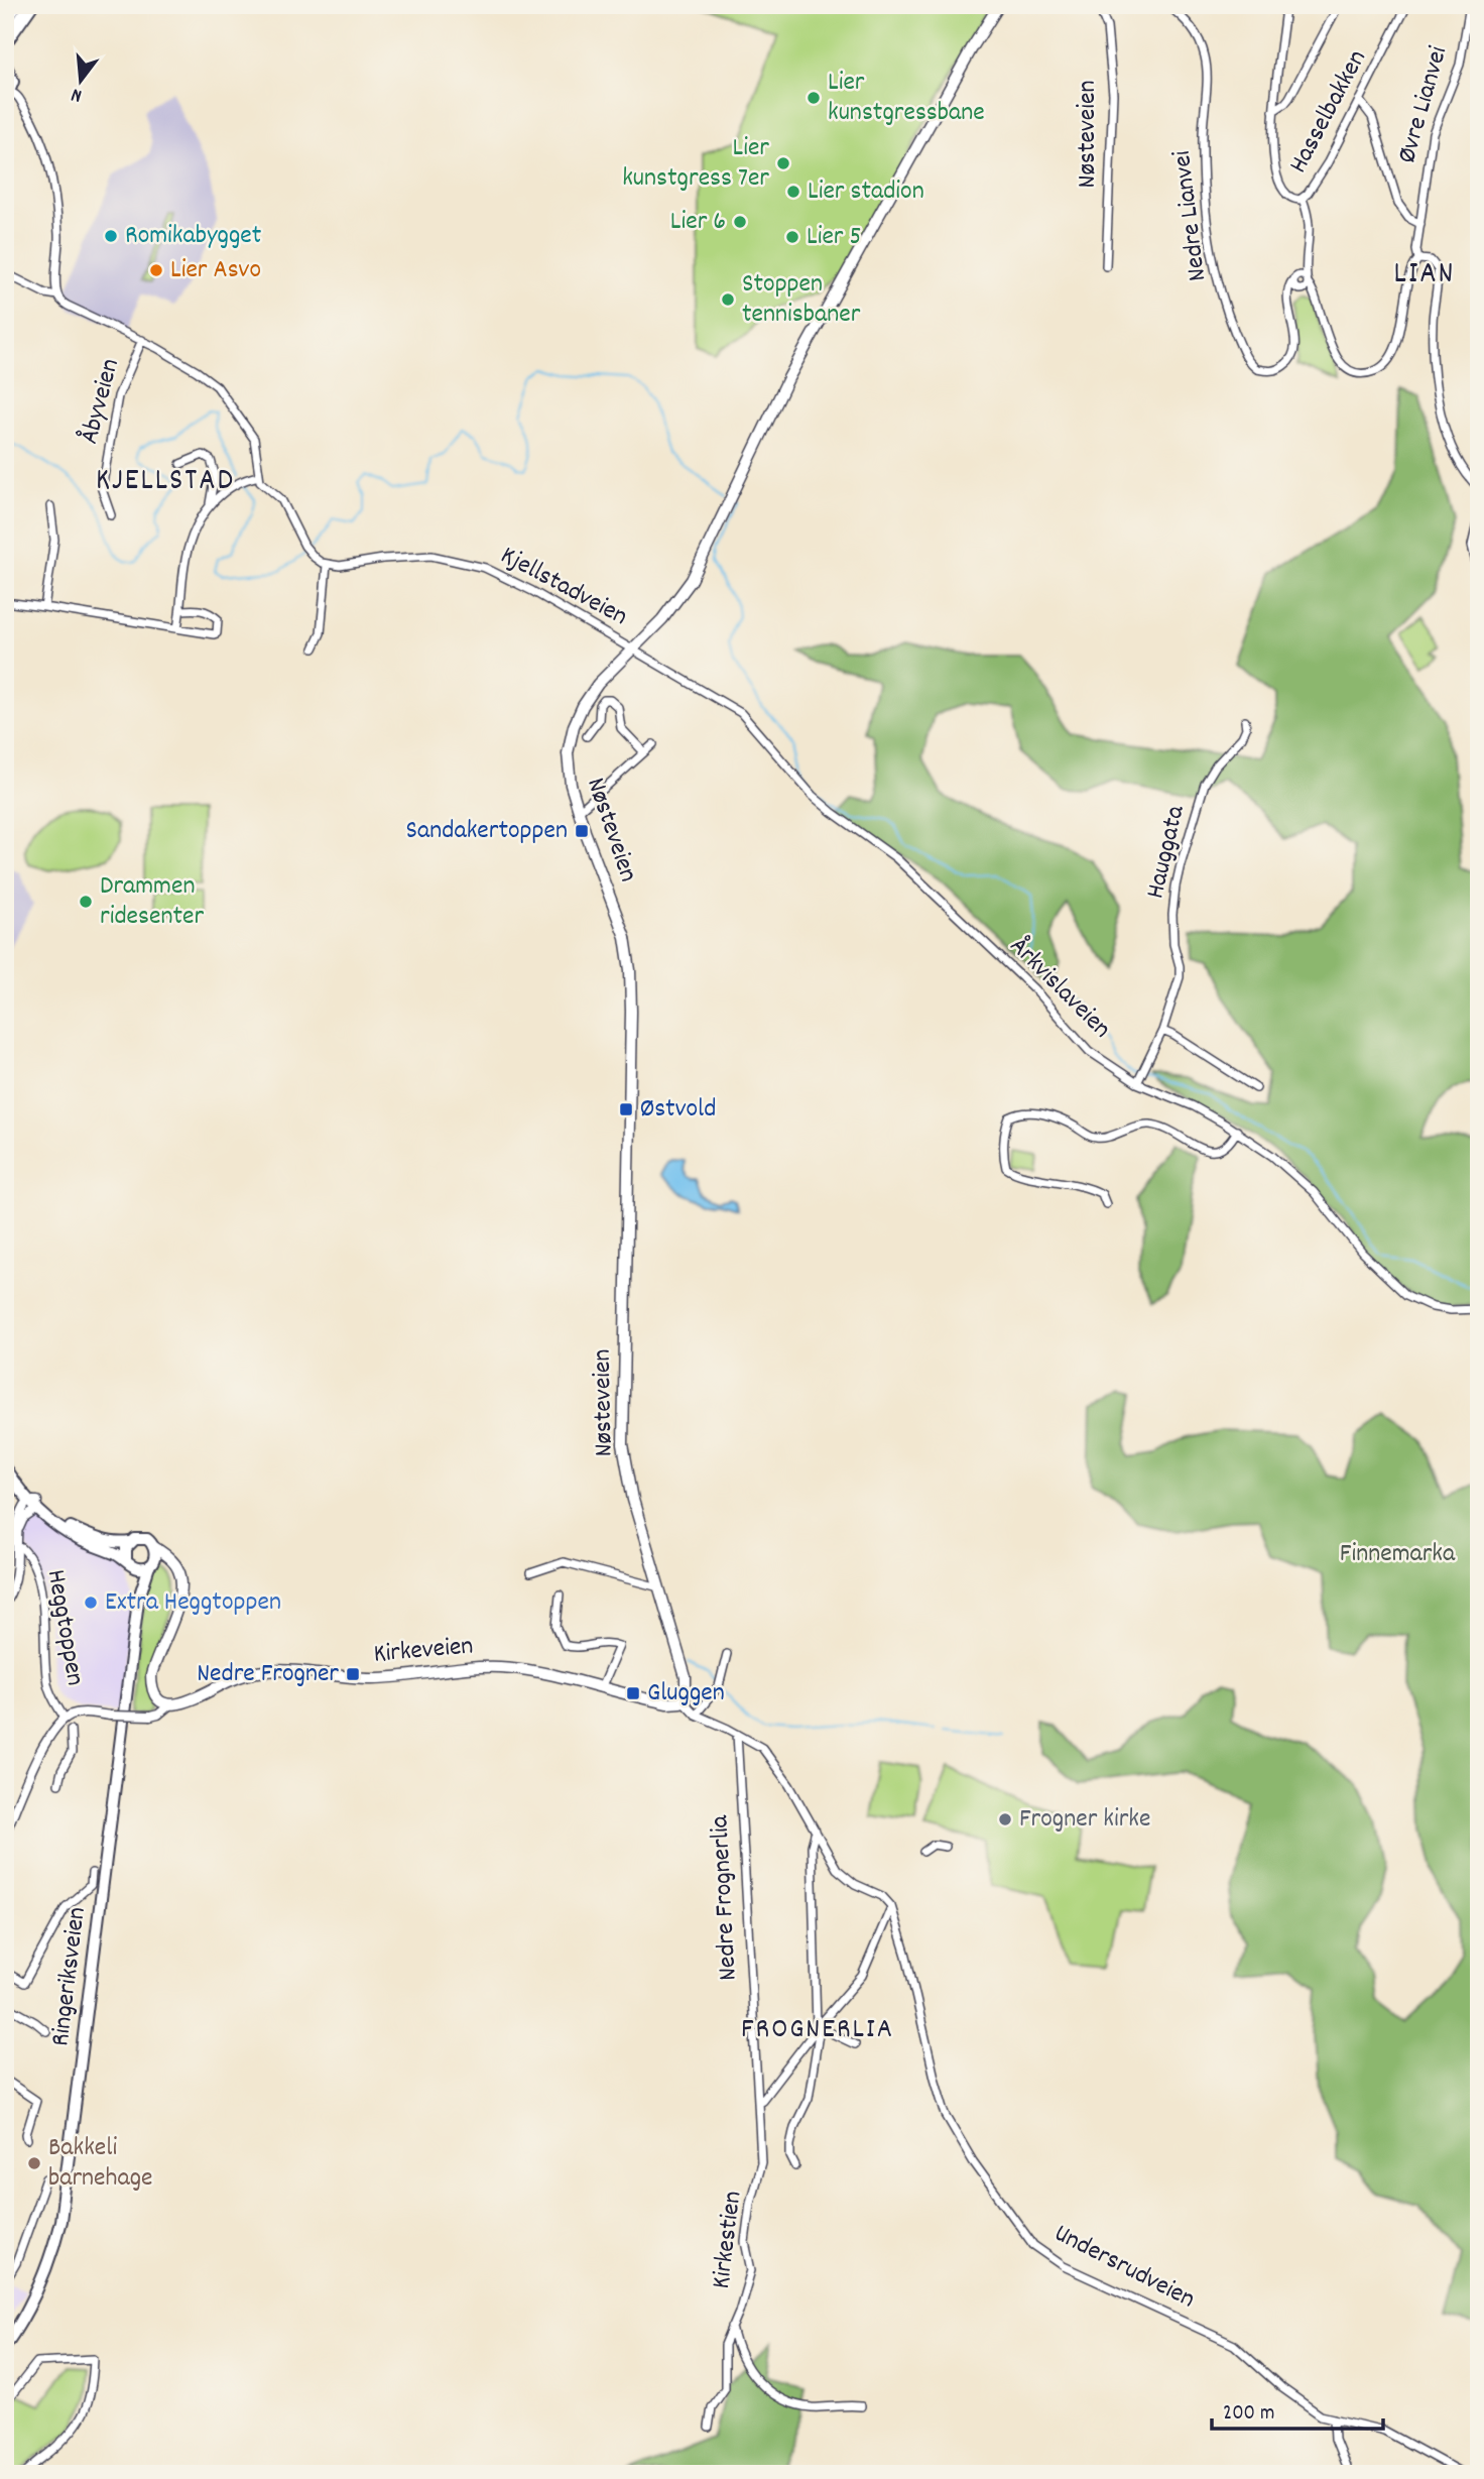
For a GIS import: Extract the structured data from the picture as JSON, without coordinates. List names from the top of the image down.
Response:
{
  "streets": {
    "main road": ["Nøsteveien", "Kirkeveien", "Ringeriksveien"],
    "street": [
      "Øvre Lianvei",
      "Hasselbakken",
      "Nedre Lianvei",
      "Åbyveien",
      "Kjellstadveien",
      "Hauggata",
      "Årkvislaveien",
      "Heggtoppen",
      "Nedre Frognerlia",
      "Kirkestien",
      "Undersrudveien"
    ]
  },
  "crossings": [
    ["Nøsteveien", "Kjellstadveien"],
    ["Nøsteveien", "Årkvislaveien"],
    ["Nøsteveien", "Kirkeveien"],
    ["Kjellstadveien", "Årkvislaveien"],
    ["Hauggata", "Årkvislaveien"],
    ["Nedre Frognerlia", "Kirkestien"]
  ],
  "districts": ["LIAN", "KJELLSTAD", "FROGNERLIA"],
  "parks": ["Finnemarka"],
  "places": {
    "other": [
      "Lier kunstgressbane",
      "Lier kunstgress 7er",
      "Lier stadion",
      "Lier 6",
      "Romikabygget",
      "Lier 5",
      "Lier Asvo",
      "Stoppen tennisbaner",
      "Drammen ridesenter",
      "Extra Heggtoppen",
      "Frogner kirke",
      "Bakkeli barnehage"
    ],
    "transit": [
      "Sandakertoppen",
      "Østvold",
      "Nedre Frogner",
      "Gluggen"
    ]
  },
  "scale_bar": "200 m",
  "north": "bottom"
}
